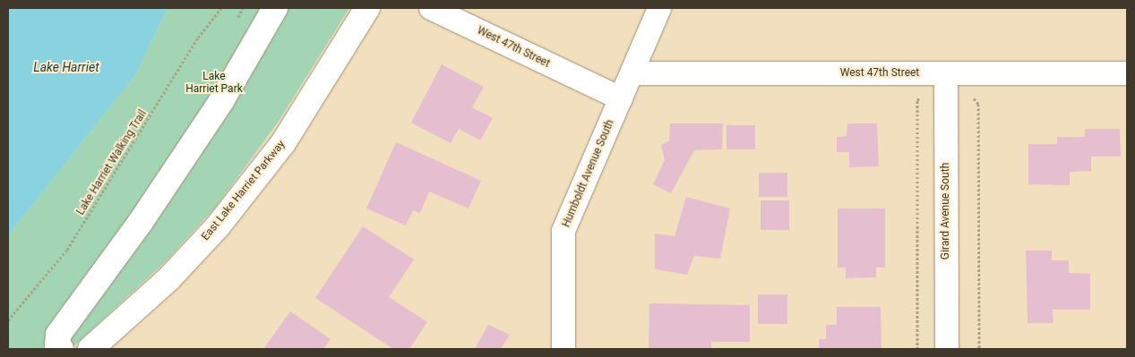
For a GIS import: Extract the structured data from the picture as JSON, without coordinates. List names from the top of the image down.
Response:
{
  "streets": {
    "street": [
      "West 47th Street",
      "Humboldt Avenue South",
      "East Lake Harriet Parkway",
      "Girard Avenue South"
    ],
    "path": ["Lake Harriet Walking Trail"]
  },
  "crossings": [
    ["West 47th Street", "Humboldt Avenue South"],
    ["West 47th Street", "Girard Avenue South"]
  ],
  "water": ["Lake Harriet"],
  "parks": ["Lake Harriet Park"]
}
